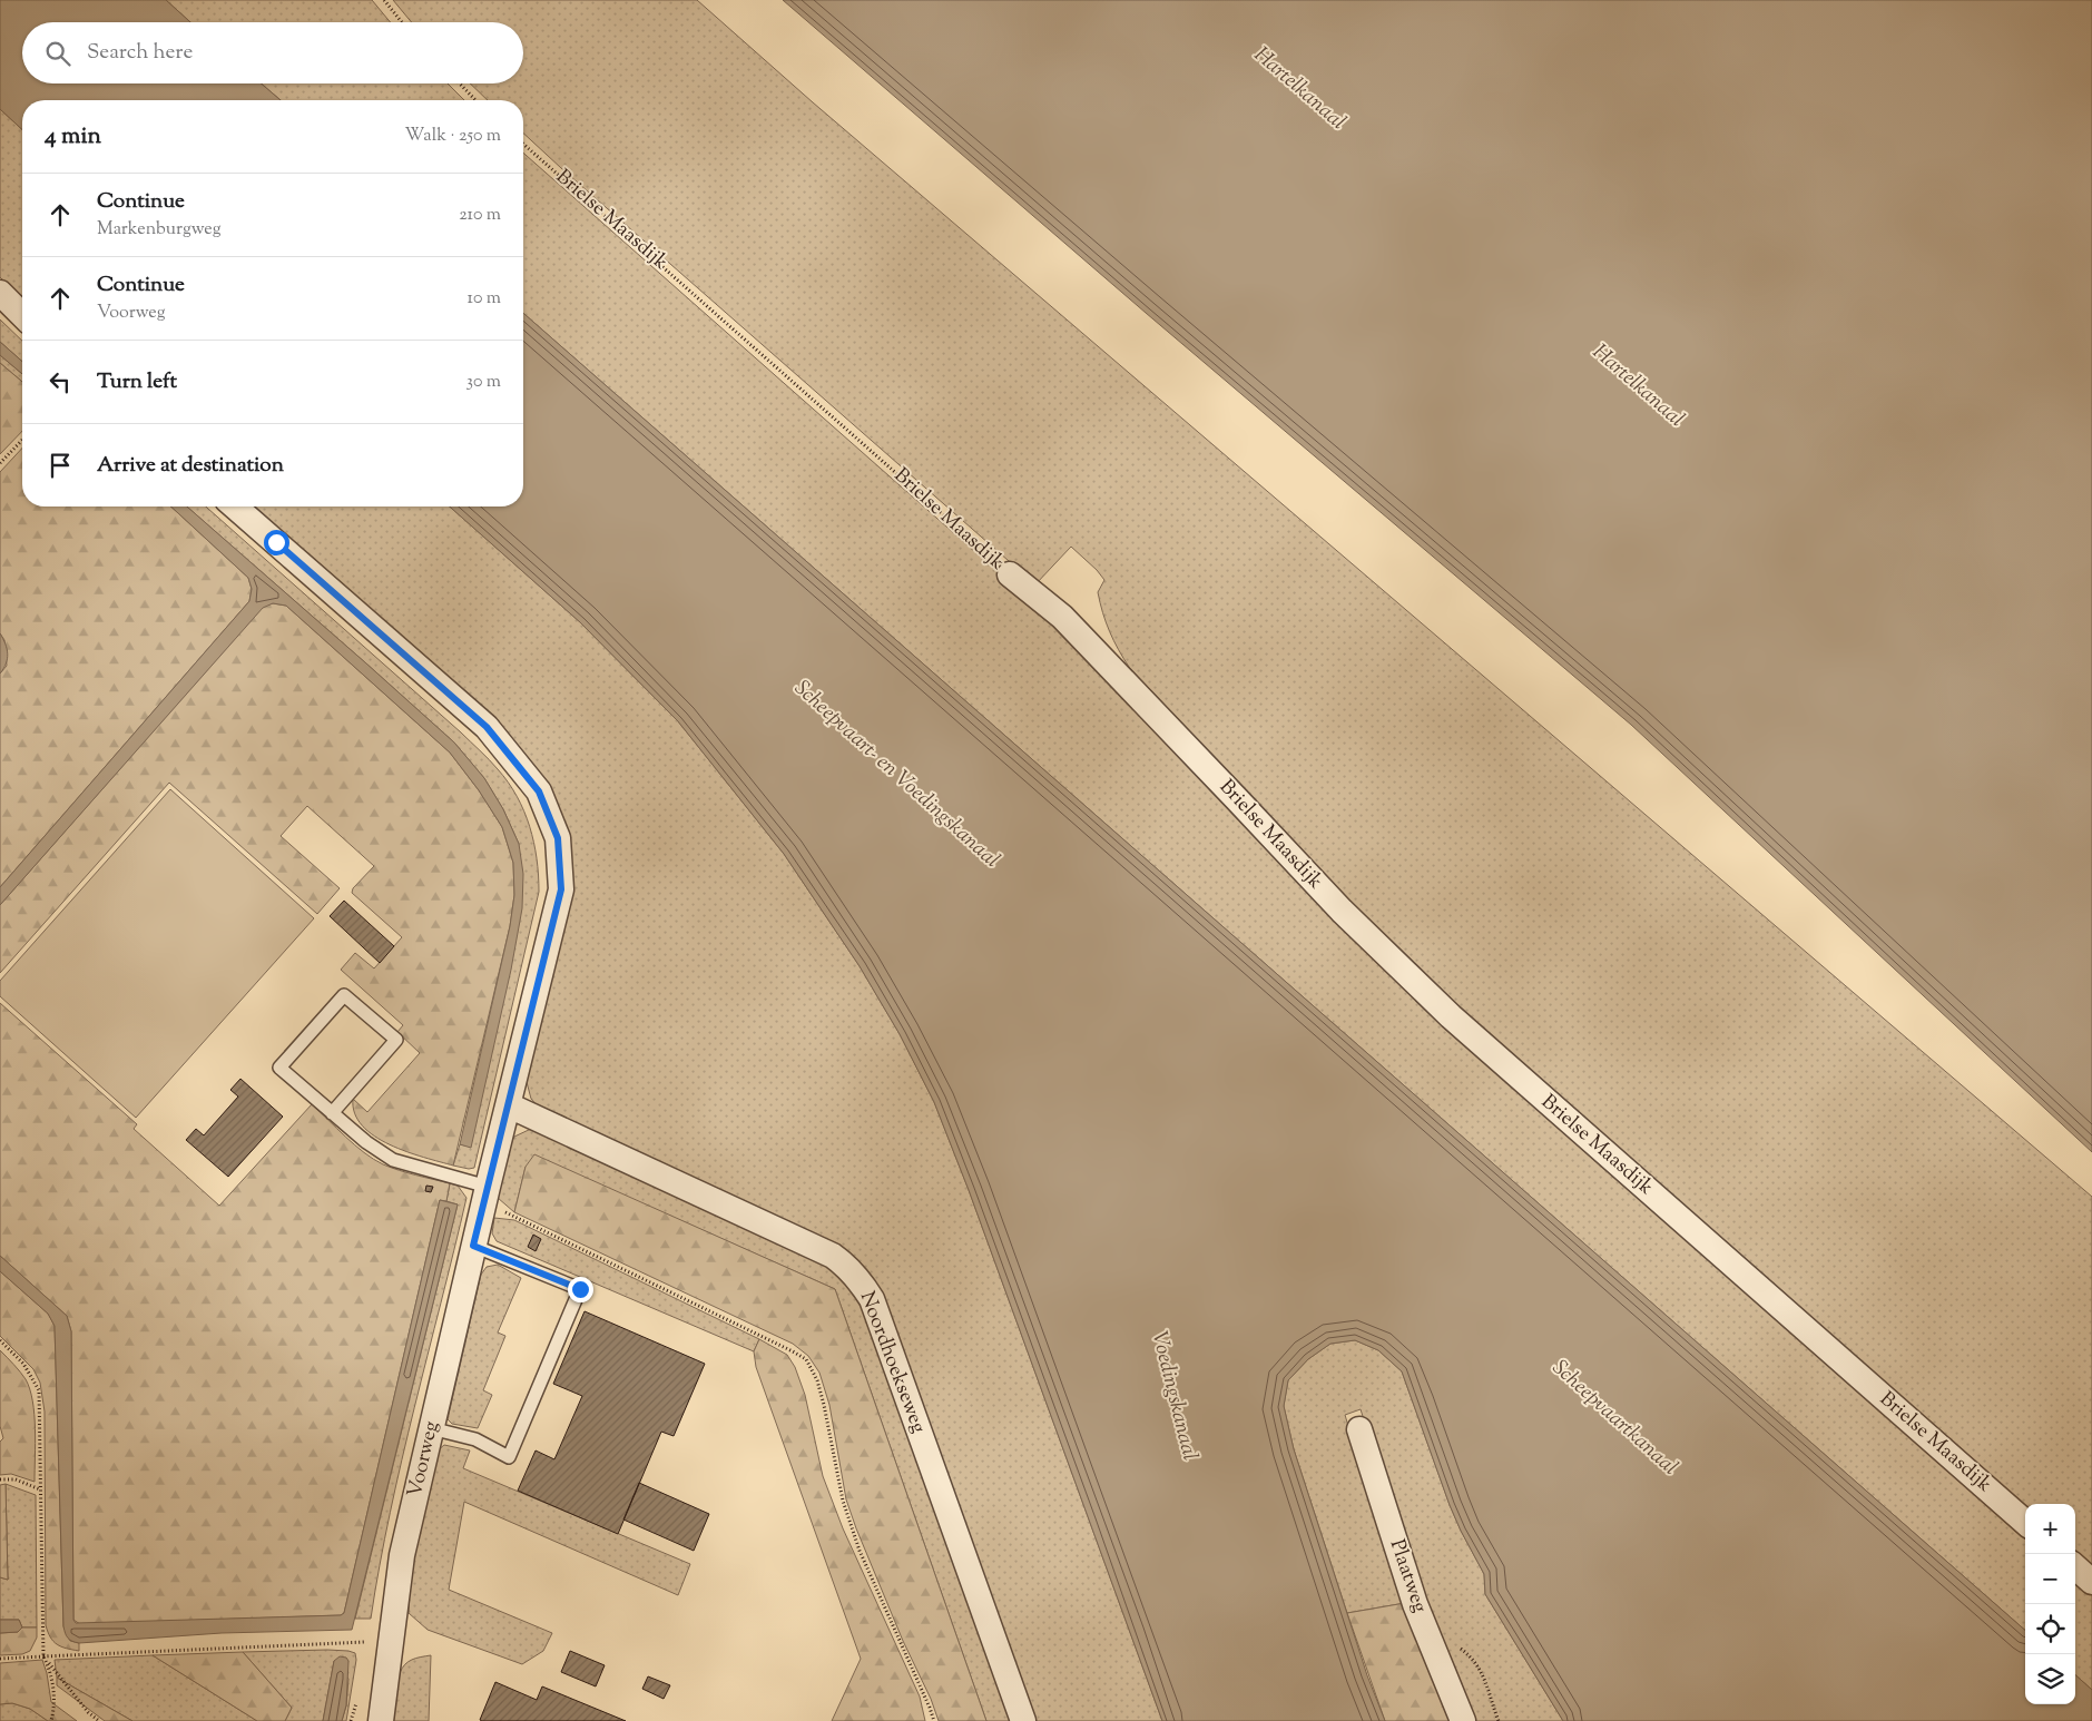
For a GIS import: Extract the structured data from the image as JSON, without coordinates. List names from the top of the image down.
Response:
{
  "streets": {
    "street": [
      "Brielse Maasdijk",
      "Noordhoekseweg",
      "Voorweg",
      "Plaatweg"
    ]
  },
  "crossings": [
    ["Noordhoekseweg", "Voorweg"]
  ],
  "water": [
    "Hartelkanaal",
    "Scheepvaart- en Voedingskanaal",
    "Voedingskanaal",
    "Scheepvaartkanaal"
  ],
  "page": {
    "search": "Search here",
    "heading": ["4 min", "Walk · 250 m"],
    "list": [
      ["Continue", "Markenburgweg", "210 m"],
      ["Continue", "Voorweg", "10 m"],
      ["Turn left", "30 m"],
      "Arrive at destination"
    ],
    "map_buttons": ["+", "−"]
  }
}
